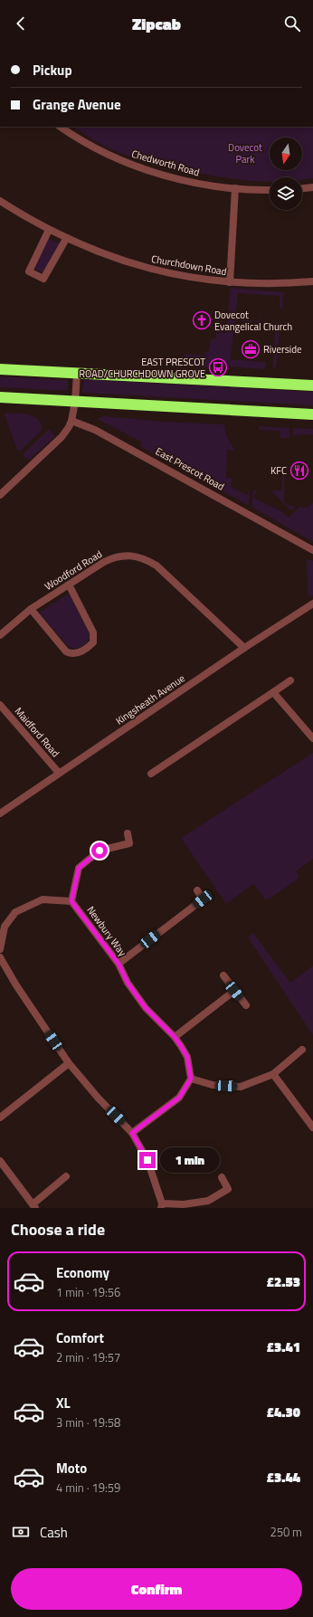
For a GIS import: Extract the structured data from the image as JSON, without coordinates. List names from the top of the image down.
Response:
{
  "streets": {
    "street": [
      "Chedworth Road",
      "Churchdown Road",
      "East Prescot Road",
      "Woodford Road",
      "Kingsheath Avenue",
      "Maidford Road",
      "Newbury Way"
    ]
  },
  "crossings": [
    ["Woodford Road", "Kingsheath Avenue"],
    ["Kingsheath Avenue", "Maidford Road"]
  ],
  "parks": ["Dovecot Park"],
  "places": {
    "church": ["Dovecot Evangelical Church"],
    "office": ["Riverside"],
    "bus stop": ["EAST PRESCOT ROAD/CHURCHDOWN GROVE"],
    "restaurant": ["KFC"]
  },
  "north": "bottom",
  "page": {
    "header": "Zipcab",
    "banner": ["Pickup", "Grange Avenue"],
    "bubble": "1 min",
    "heading": "Choose a ride",
    "list": [
      {
        "name": "Economy",
        "note": "1 min · 19:56",
        "value": "£2.53"
      },
      {
        "name": "Comfort",
        "note": "2 min · 19:57",
        "value": "£3.41"
      },
      {
        "name": "XL",
        "note": "3 min · 19:58",
        "value": "£4.30"
      },
      {
        "name": "Moto",
        "note": "4 min · 19:59",
        "value": "£3.44"
      }
    ],
    "pay": ["Cash", "250 m"],
    "buttons": "Confirm"
  }
}
